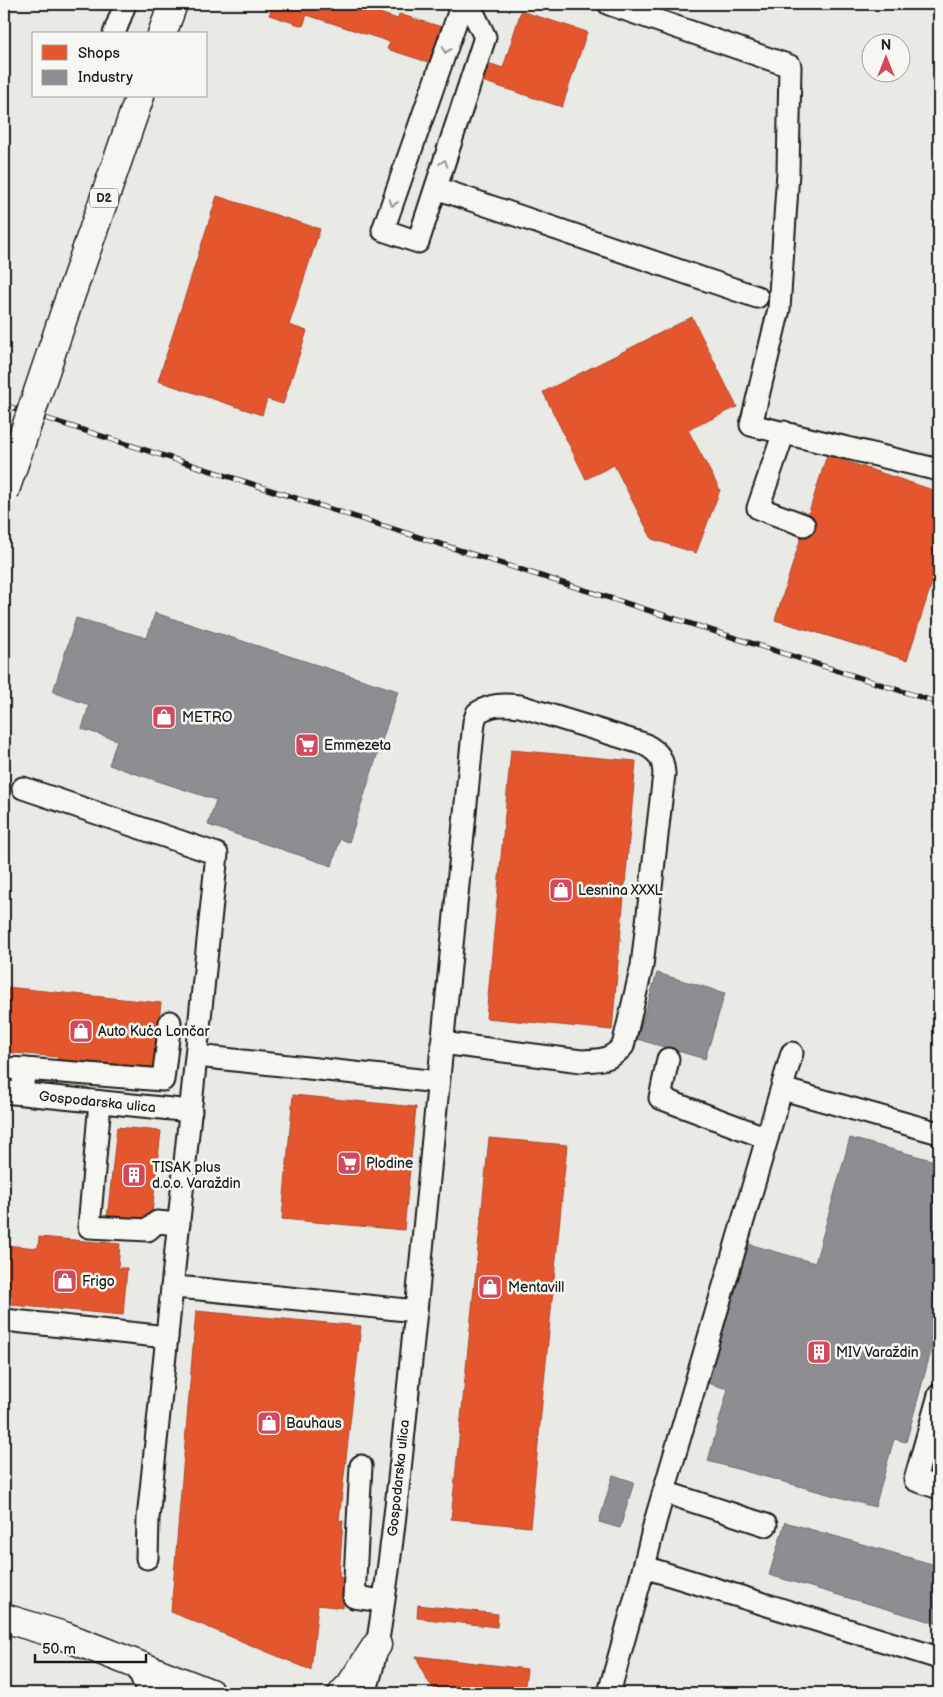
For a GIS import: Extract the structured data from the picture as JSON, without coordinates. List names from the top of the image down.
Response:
{
  "streets": {
    "main road": ["D2"],
    "street": ["Gospodarska ulica"]
  },
  "places": {
    "shop": [
      "METRO",
      "Lesnina XXXL",
      "Auto Kuća Lončar",
      "Frigo",
      "Mentavill",
      "Bauhaus"
    ],
    "supermarket": ["Emmezeta", "Plodine"],
    "building": ["TISAK plus d.o.o. Varaždin", "MIV Varaždin"]
  },
  "legend": ["Shops", "Industry"],
  "scale_bar": "50 m",
  "north": "top"
}
